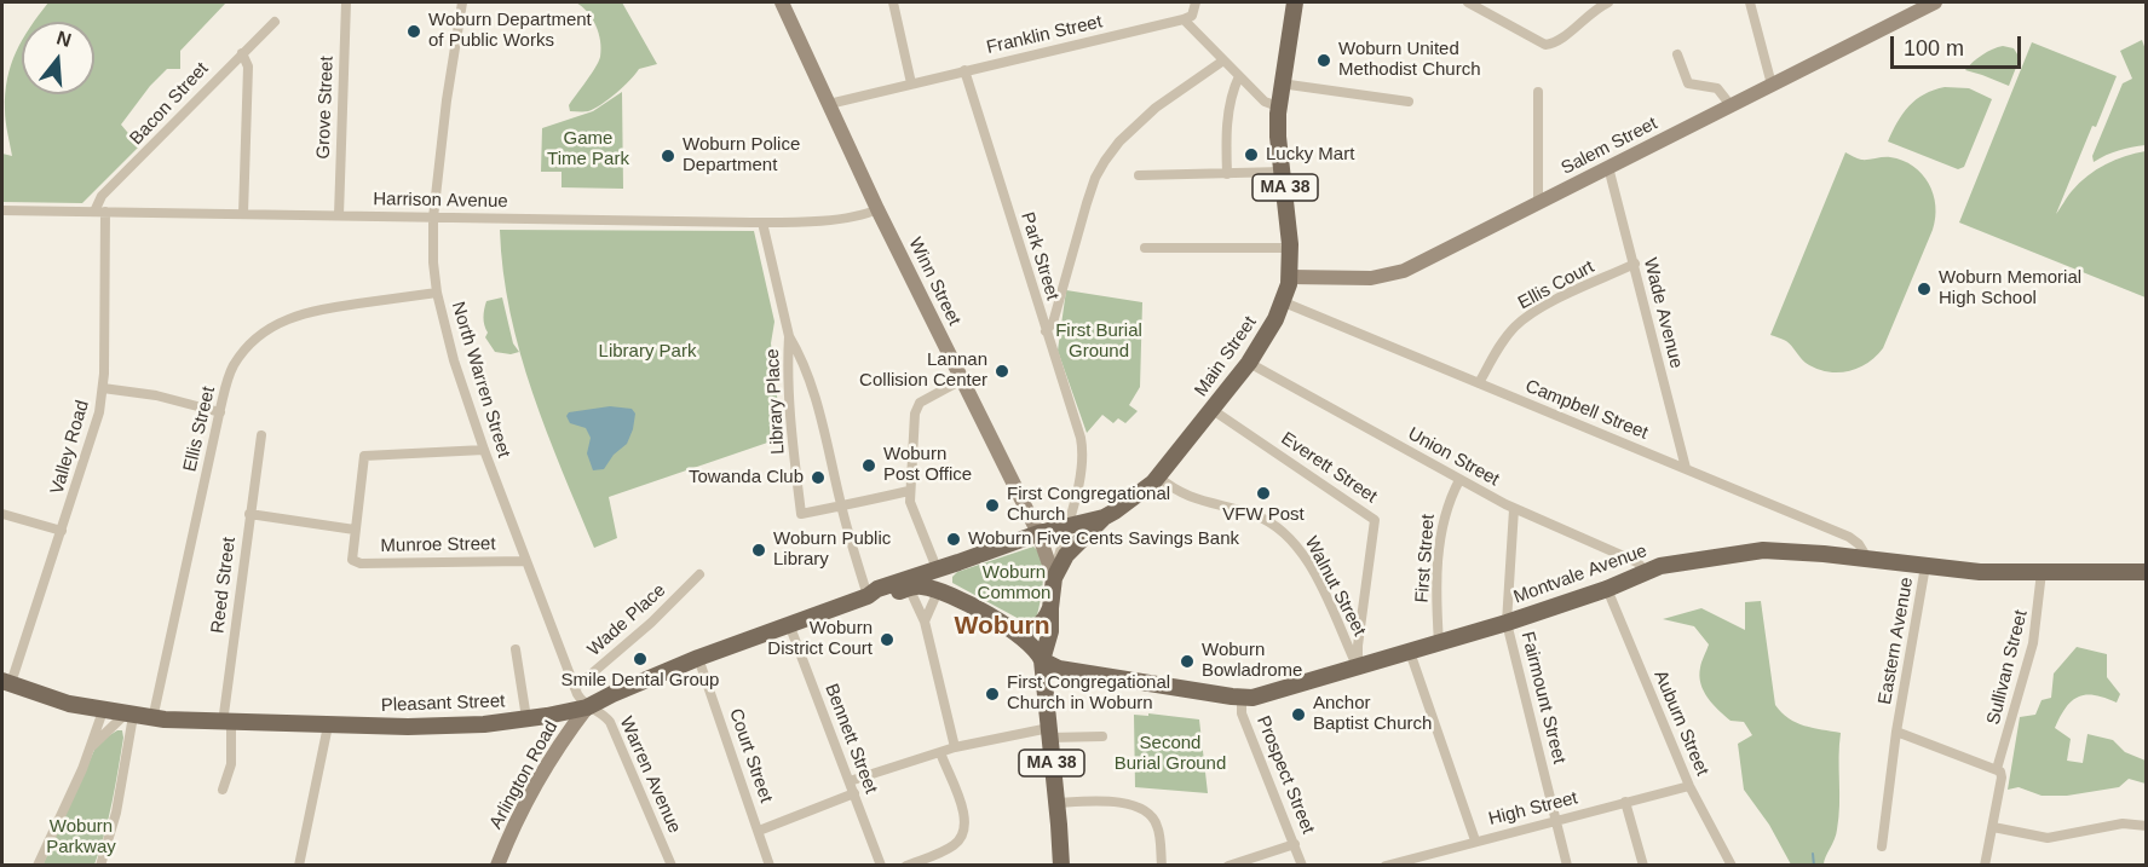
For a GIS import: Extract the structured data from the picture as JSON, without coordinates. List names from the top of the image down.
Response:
{
  "streets": {
    "main road": [
      "MA 38",
      "Main Street",
      "Montvale Avenue",
      "Pleasant Street"
    ],
    "street": [
      "Franklin Street",
      "Bacon Street",
      "Grove Street",
      "Salem Street",
      "Harrison Avenue",
      "Park Street",
      "Winn Street",
      "Ellis Court",
      "Wade Avenue",
      "North Warren Street",
      "Library Place",
      "Campbell Street",
      "Ellis Street",
      "Valley Road",
      "Union Street",
      "Everett Street",
      "Munroe Street",
      "First Street",
      "Reed Street",
      "Walnut Street",
      "Wade Place",
      "Eastern Avenue",
      "Sullivan Street",
      "Fairmount Street",
      "Auburn Street",
      "Bennett Street",
      "Court Street",
      "Arlington Road",
      "Warren Avenue",
      "Prospect Street",
      "High Street"
    ]
  },
  "crossings": [
    ["Franklin Street", "Park Street"],
    ["Franklin Street", "Winn Street"],
    ["Bacon Street", "Harrison Avenue"],
    ["Bacon Street", "Valley Road"],
    ["Grove Street", "Harrison Avenue"],
    ["Salem Street", "Wade Avenue"],
    ["Salem Street", "Main Street"],
    ["Harrison Avenue", "Winn Street"],
    ["Harrison Avenue", "North Warren Street"],
    ["Harrison Avenue", "Valley Road"],
    ["Park Street", "Winn Street"],
    ["Park Street", "Main Street"],
    ["Winn Street", "Main Street"],
    ["Winn Street", "Pleasant Street"],
    ["Ellis Court", "Wade Avenue"],
    ["Ellis Court", "Campbell Street"],
    ["Wade Avenue", "Campbell Street"],
    ["Main Street", "Campbell Street"],
    ["Main Street", "Union Street"],
    ["Main Street", "Everett Street"],
    ["Main Street", "Montvale Avenue"],
    ["Main Street", "Walnut Street"],
    ["Main Street", "Pleasant Street"],
    ["North Warren Street", "Ellis Street"],
    ["North Warren Street", "Munroe Street"],
    ["North Warren Street", "Wade Place"],
    ["North Warren Street", "Pleasant Street"],
    ["North Warren Street", "Arlington Road"],
    ["North Warren Street", "Warren Avenue"],
    ["Library Place", "Pleasant Street"],
    ["Campbell Street", "Montvale Avenue"],
    ["Ellis Street", "Pleasant Street"],
    ["Valley Road", "Pleasant Street"],
    ["Union Street", "First Street"],
    ["Union Street", "Montvale Avenue"],
    ["Union Street", "Fairmount Street"],
    ["Everett Street", "Montvale Avenue"],
    ["Everett Street", "Walnut Street"],
    ["Munroe Street", "Reed Street"],
    ["First Street", "Montvale Avenue"],
    ["Montvale Avenue", "Walnut Street"],
    ["Montvale Avenue", "Eastern Avenue"],
    ["Montvale Avenue", "Sullivan Street"],
    ["Montvale Avenue", "Fairmount Street"],
    ["Montvale Avenue", "Auburn Street"],
    ["Montvale Avenue", "Prospect Street"],
    ["Reed Street", "Pleasant Street"],
    ["Eastern Avenue", "Sullivan Street"],
    ["Fairmount Street", "High Street"],
    ["Pleasant Street", "Bennett Street"],
    ["Pleasant Street", "Court Street"],
    ["Pleasant Street", "Arlington Road"],
    ["Pleasant Street", "Warren Avenue"],
    ["Auburn Street", "High Street"],
    ["Arlington Road", "Warren Avenue"]
  ],
  "districts": ["Woburn"],
  "parks": [
    "Game Time Park",
    "First Burial Ground",
    "Library Park",
    "Woburn Common",
    "Second Burial Ground",
    "Woburn Parkway"
  ],
  "places": [
    "Woburn Department of Public Works",
    "Woburn United Methodist Church",
    "Lucky Mart",
    "Woburn Police Department",
    "Woburn Memorial High School",
    "Lannan Collision Center",
    "Woburn Post Office",
    "Towanda Club",
    "VFW Post",
    "First Congregational Church",
    "Woburn Five Cents Savings Bank",
    "Woburn Public Library",
    "Woburn District Court",
    "Smile Dental Group",
    "Woburn Bowladrome",
    "First Congregational Church in Woburn",
    "Anchor Baptist Church"
  ],
  "scale_bar": "100 m",
  "north": "top"
}
